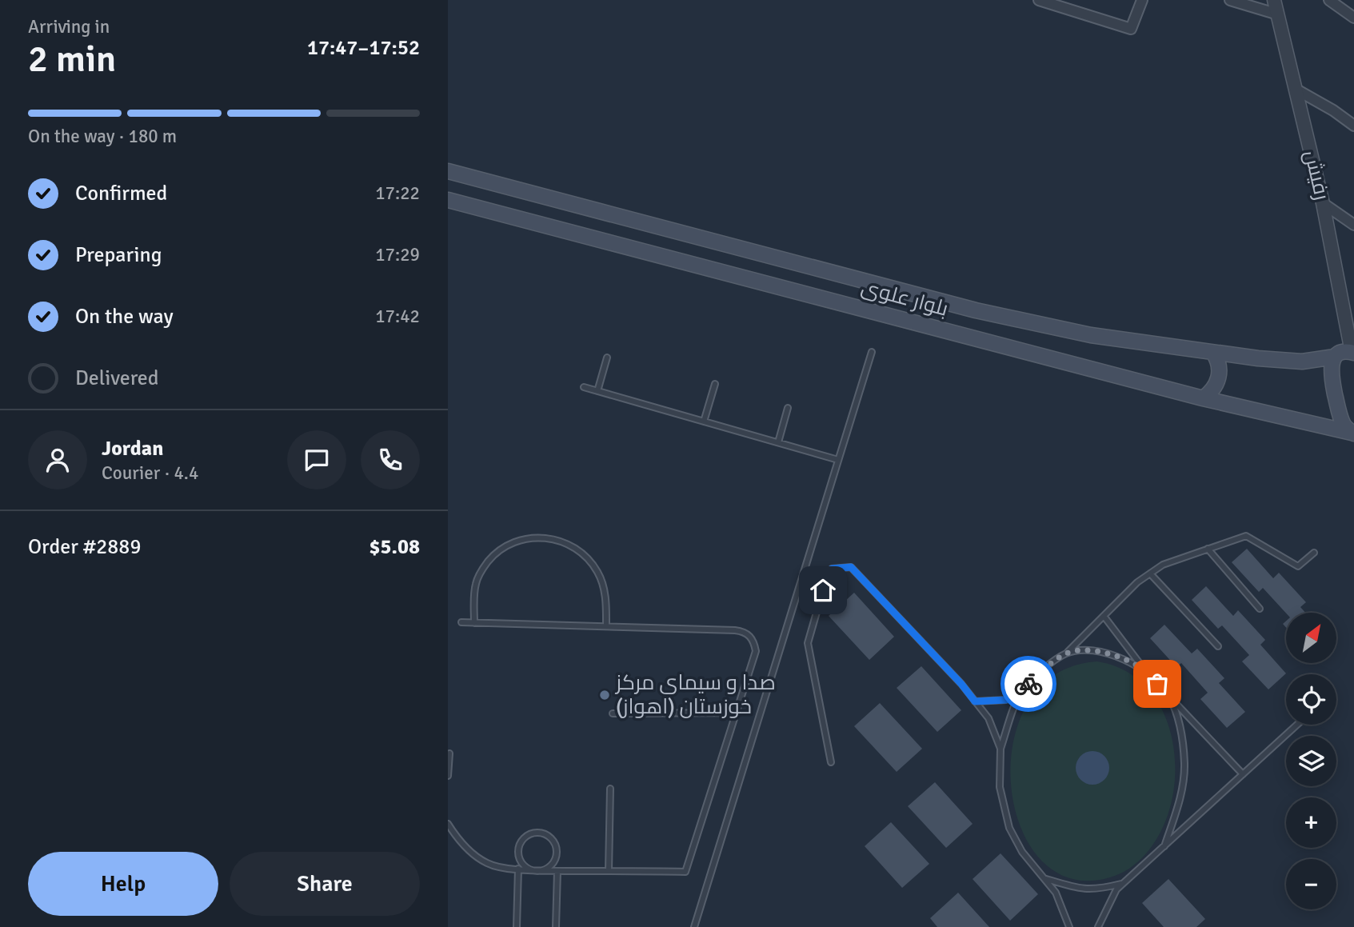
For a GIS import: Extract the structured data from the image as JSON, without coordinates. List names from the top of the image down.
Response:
{
  "streets": {
    "main road": ["بلوار علوی"],
    "street": ["رفیش"]
  },
  "crossings": [
    ["رفیش", "بلوار علوی"]
  ],
  "places": ["صدا و سیمای مرکز خوزستان (اهواز)"],
  "north": "top right",
  "page": {
    "heading": ["2 min", "Arriving in", "17:47–17:52"],
    "panel": [
      "Jordan",
      "Courier · 4.4",
      "Order #2889",
      "$5.08"
    ],
    "bar": "On the way · 180 m",
    "list": [
      ["Confirmed", "17:22"],
      ["Preparing", "17:29"],
      ["On the way", "17:42"],
      "Delivered"
    ],
    "map_buttons": ["+", "−"],
    "buttons": ["Help", "Share"]
  }
}
